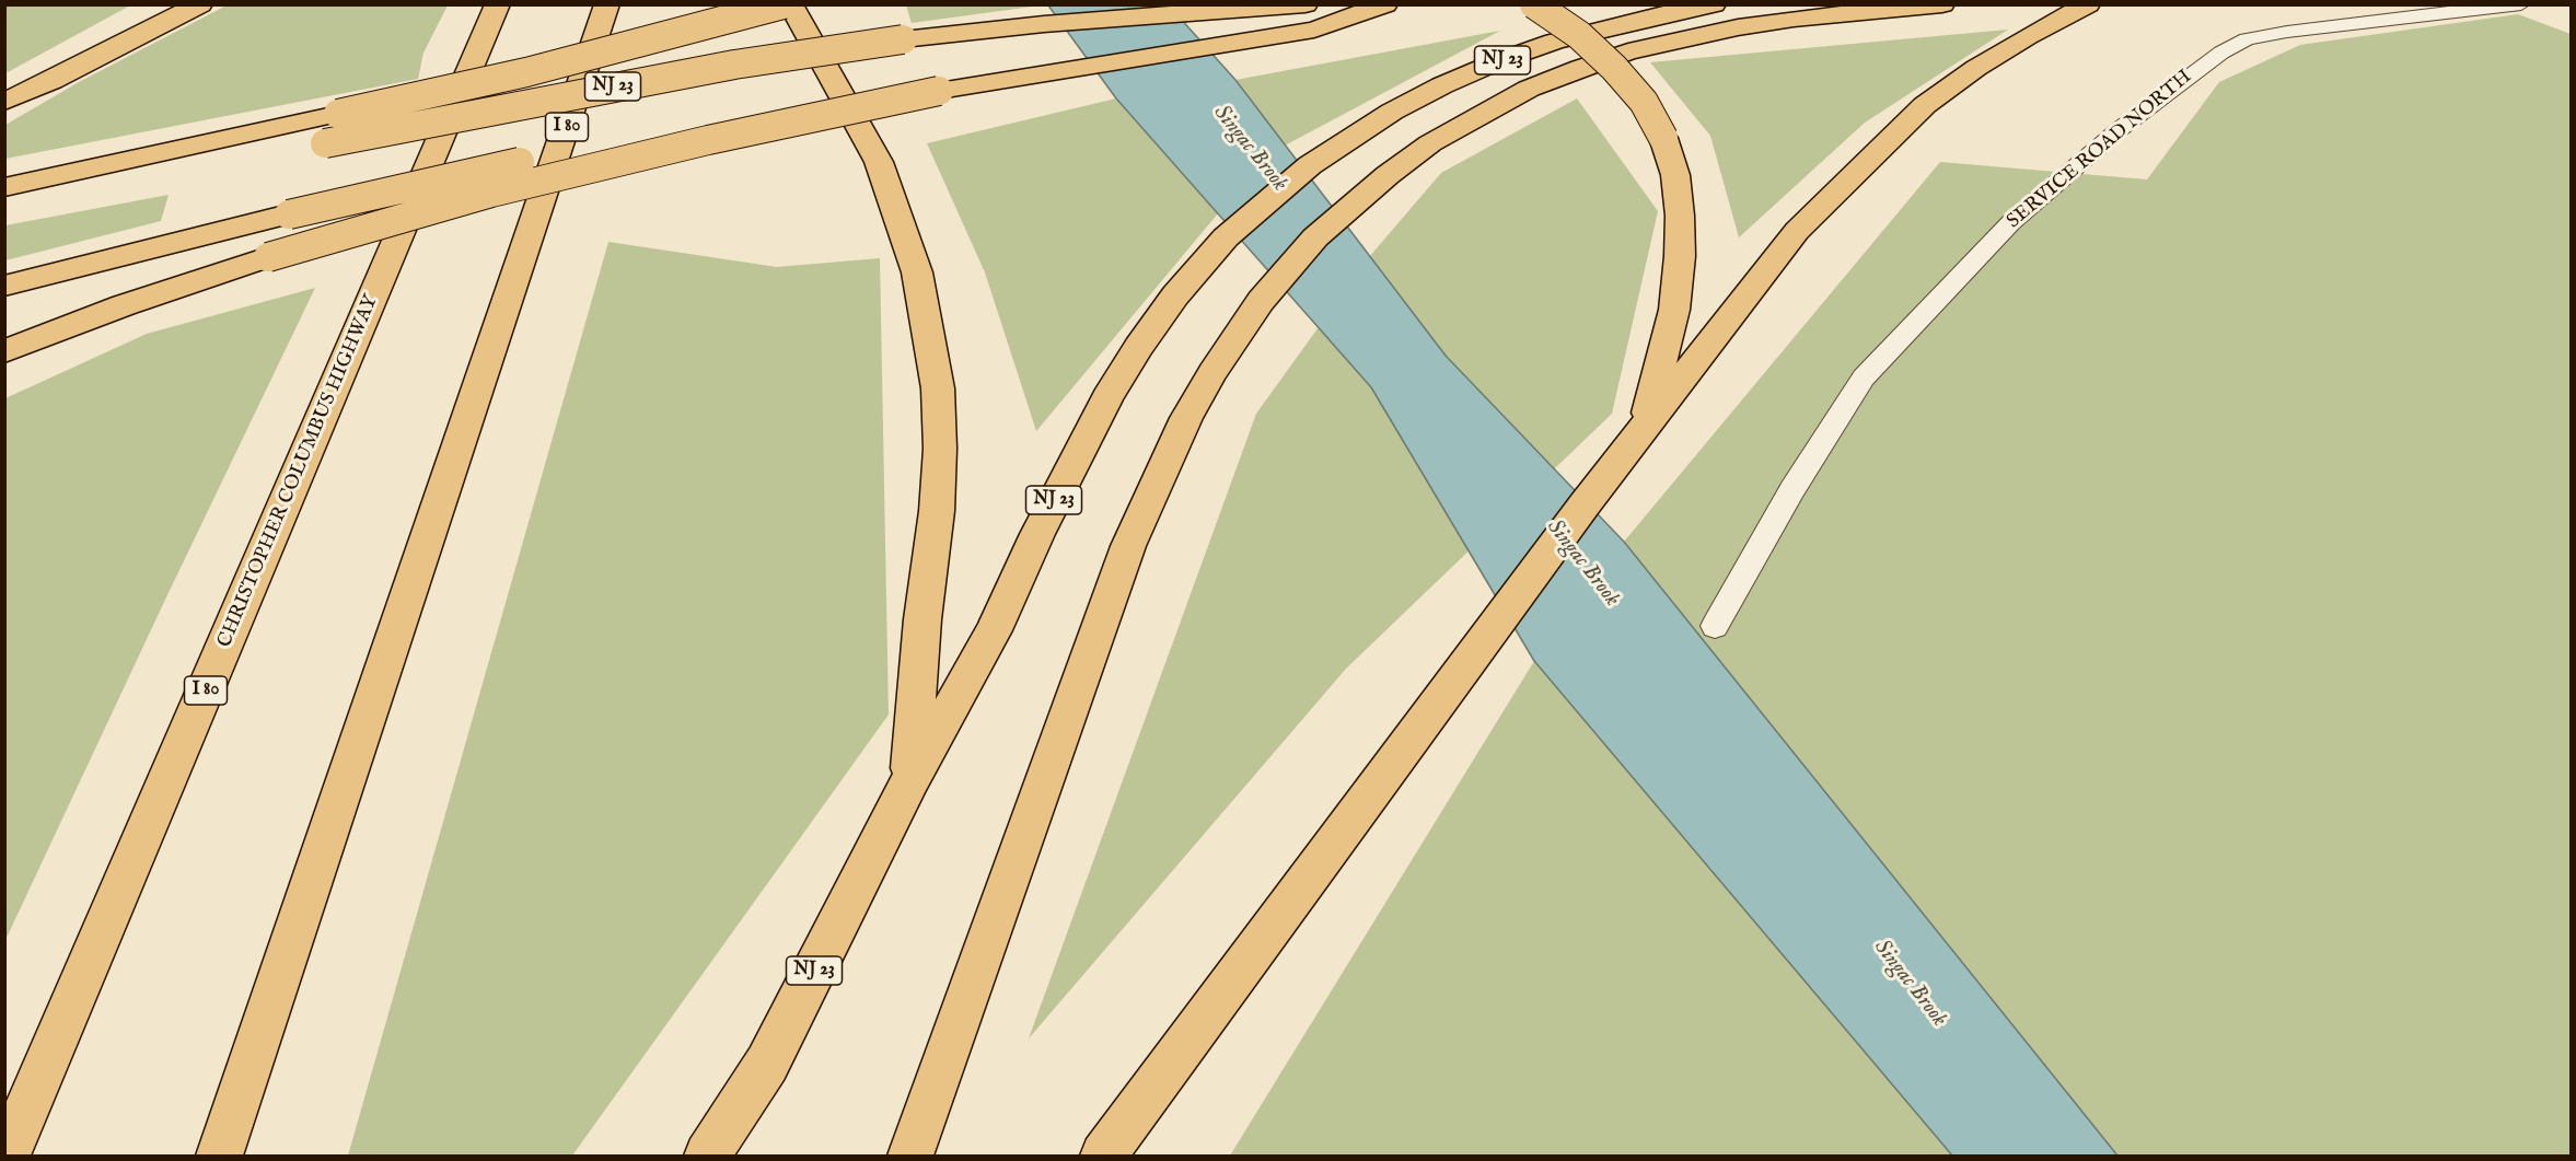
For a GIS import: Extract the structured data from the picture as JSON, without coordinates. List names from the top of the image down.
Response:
{
  "streets": {
    "main road": ["NJ 23", "I 80", "CHRISTOPHER COLUMBUS HIGHWAY"],
    "lane": ["SERVICE ROAD NORTH"]
  },
  "water": ["Singac Brook"]
}
